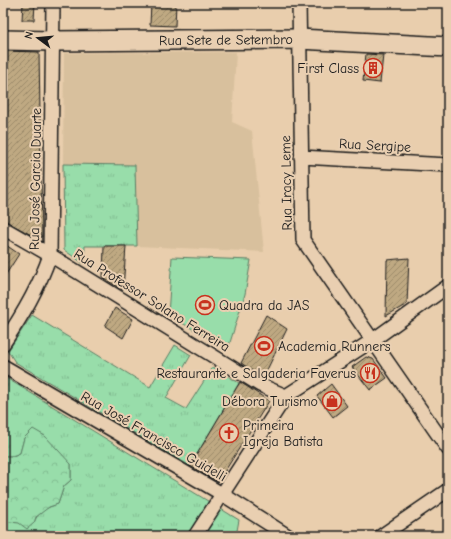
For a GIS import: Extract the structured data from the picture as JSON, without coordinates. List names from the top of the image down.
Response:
{
  "streets": {
    "main road": ["Rua Sete de Setembro"],
    "street": [
      "Rua Sergipe",
      "Rua José Garcia Duarte",
      "Rua Iracy Leme",
      "Rua Professor Solano Ferreira",
      "Rua José Francisco Guidelli"
    ]
  },
  "crossings": [
    ["Rua Sete de Setembro", "Rua José Garcia Duarte"],
    ["Rua Sete de Setembro", "Rua Iracy Leme"],
    ["Rua Sergipe", "Rua Iracy Leme"],
    ["Rua José Garcia Duarte", "Rua Professor Solano Ferreira"]
  ],
  "places": {
    "building": ["First Class"],
    "sports": ["Quadra da JAS", "Academia Runners"],
    "restaurant": ["Restaurante e Salgaderia Faverus"],
    "shop": ["Débora Turismo"],
    "church": ["Primeira Igreja Batista"]
  },
  "north": "left"
}
